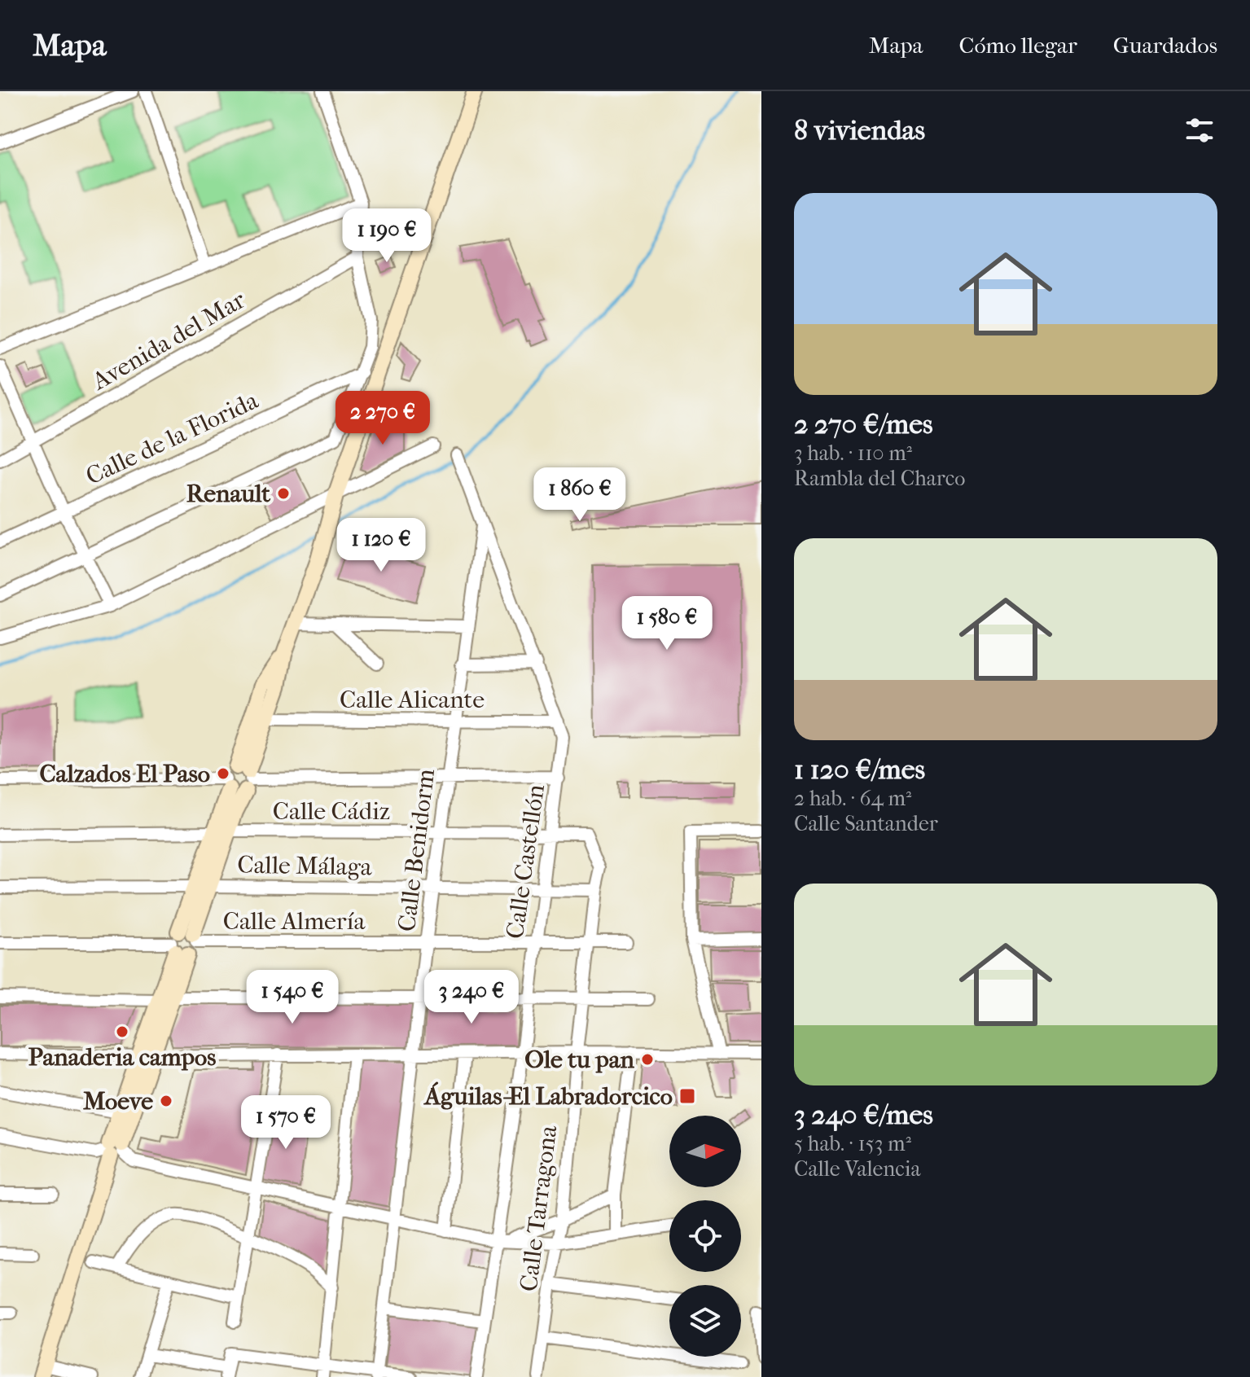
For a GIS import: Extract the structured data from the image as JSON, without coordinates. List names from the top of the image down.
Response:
{
  "streets": {
    "street": [
      "Avenida del Mar",
      "Calle de la Florida",
      "Calle Alicante",
      "Calle Cádiz",
      "Calle Benidorm",
      "Calle Castellón",
      "Calle Málaga",
      "Calle Almería",
      "Calle Tarragona"
    ]
  },
  "crossings": [
    ["Calle Alicante", "Calle Benidorm"],
    ["Calle Alicante", "Calle Castellón"],
    ["Calle Cádiz", "Calle Benidorm"],
    ["Calle Cádiz", "Calle Castellón"],
    ["Calle Cádiz", "Calle Málaga"],
    ["Calle Cádiz", "Calle Tarragona"],
    ["Calle Benidorm", "Calle Castellón"],
    ["Calle Benidorm", "Calle Málaga"],
    ["Calle Benidorm", "Calle Almería"],
    ["Calle Castellón", "Calle Málaga"],
    ["Calle Castellón", "Calle Almería"],
    ["Calle Málaga", "Calle Tarragona"],
    ["Calle Almería", "Calle Tarragona"]
  ],
  "places": {
    "other": [
      "Renault",
      "Calzados El Paso",
      "Panaderia campos",
      "Ole tu pan",
      "Moeve"
    ],
    "transit": ["Águilas-El Labradorcico"]
  },
  "north": "right",
  "page": {
    "header": "Mapa",
    "nav": ["Mapa", "Cómo llegar", "Guardados"],
    "heading": "8 viviendas",
    "list": [
      {
        "name": "2 270 €/mes",
        "note": "3 hab. · 110 m² · Rambla del Charco"
      },
      {
        "name": "1 120 €/mes",
        "note": "2 hab. · 64 m² · Calle Santander"
      },
      {
        "name": "3 240 €/mes",
        "note": "5 hab. · 153 m² · Calle Valencia"
      }
    ],
    "price": [
      "1 190 €",
      "2 270 €",
      "1 860 €",
      "1 120 €",
      "1 580 €",
      "1 540 €",
      "3 240 €",
      "1 570 €"
    ]
  }
}
